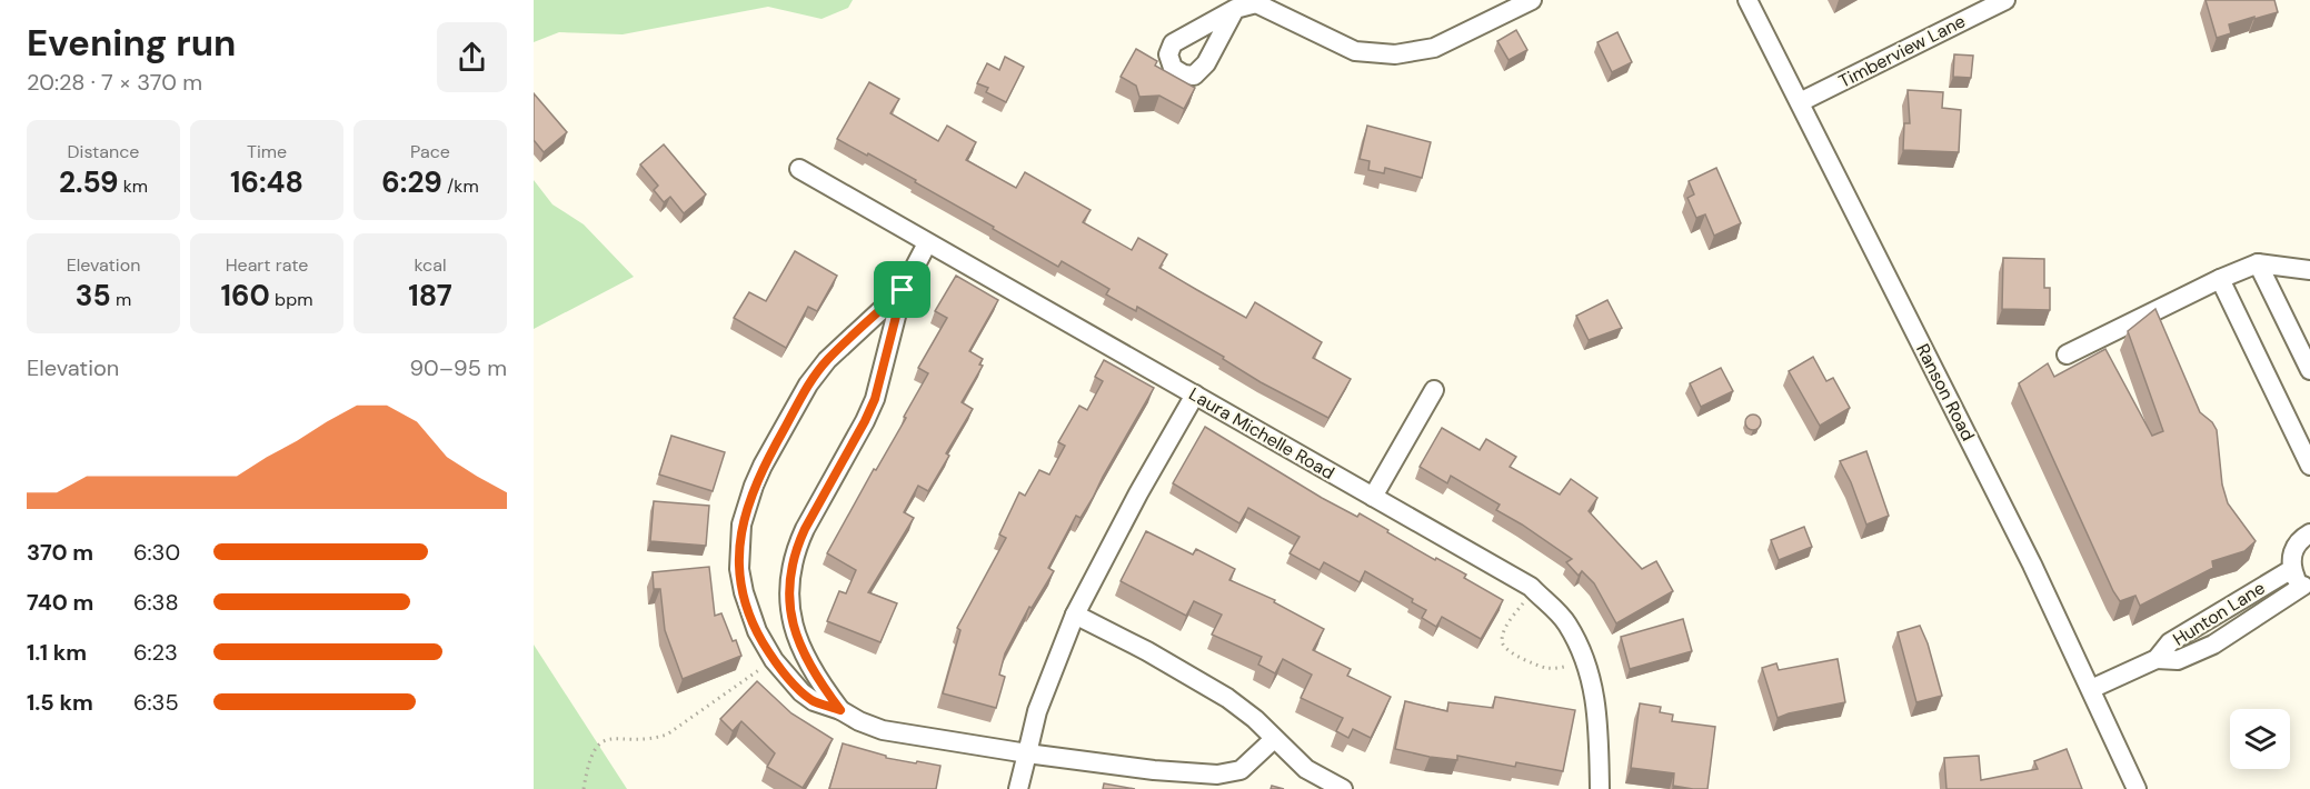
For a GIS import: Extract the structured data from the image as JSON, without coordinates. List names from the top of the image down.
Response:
{
  "streets": {
    "street": [
      "Timberview Lane",
      "Ranson Road",
      "Laura Michelle Road",
      "Hunton Lane"
    ]
  },
  "crossings": [
    ["Timberview Lane", "Ranson Road"]
  ],
  "page": {
    "heading": ["Evening run", "20:28 · 7 × 370 m"],
    "stats": [
      ["Distance", "2.59 km"],
      ["Time", "16:48"],
      ["Pace", "6:29 /km"],
      ["Elevation", "35 m"],
      ["Heart rate", "160 bpm"],
      ["kcal", "187"]
    ],
    "chart": ["Elevation", "90–95 m"],
    "list": [
      {
        "name": "370 m",
        "note": "6:30"
      },
      {
        "name": "740 m",
        "note": "6:38"
      },
      {
        "name": "1.1 km",
        "note": "6:23"
      },
      {
        "name": "1.5 km",
        "note": "6:35"
      }
    ]
  }
}
